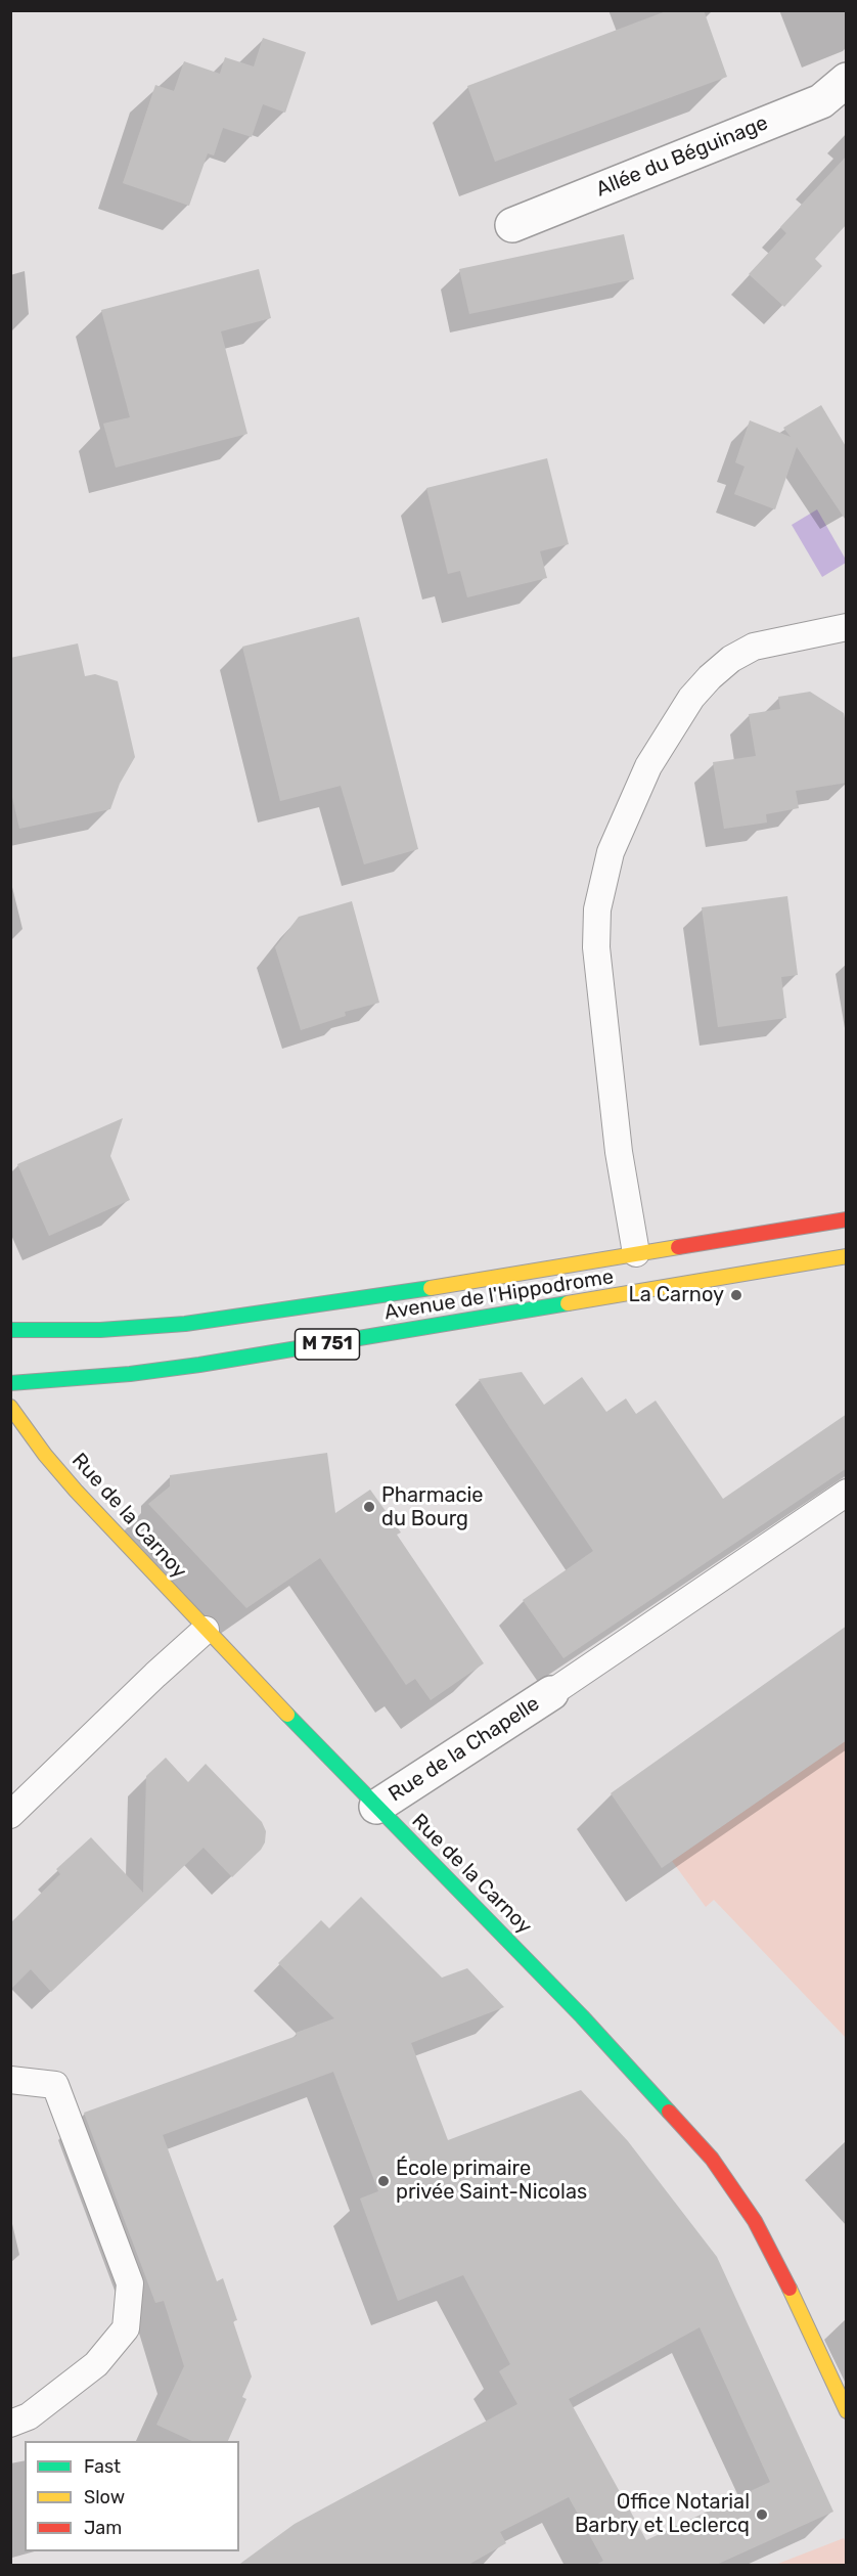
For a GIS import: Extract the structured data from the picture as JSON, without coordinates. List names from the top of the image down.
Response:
{
  "streets": {
    "main road": ["Avenue de l'Hippodrome", "M 751", "Rue de la Carnoy"],
    "street": ["Allée du Béguinage", "Rue de la Chapelle"]
  },
  "crossings": [
    ["Rue de la Carnoy", "Rue de la Chapelle"]
  ],
  "places": [
    "La Carnoy",
    "Pharmacie du Bourg",
    "École primaire privée Saint-Nicolas",
    "Office Notarial Barbry et Leclercq"
  ],
  "legend": ["Fast", "Slow", "Jam"]
}
